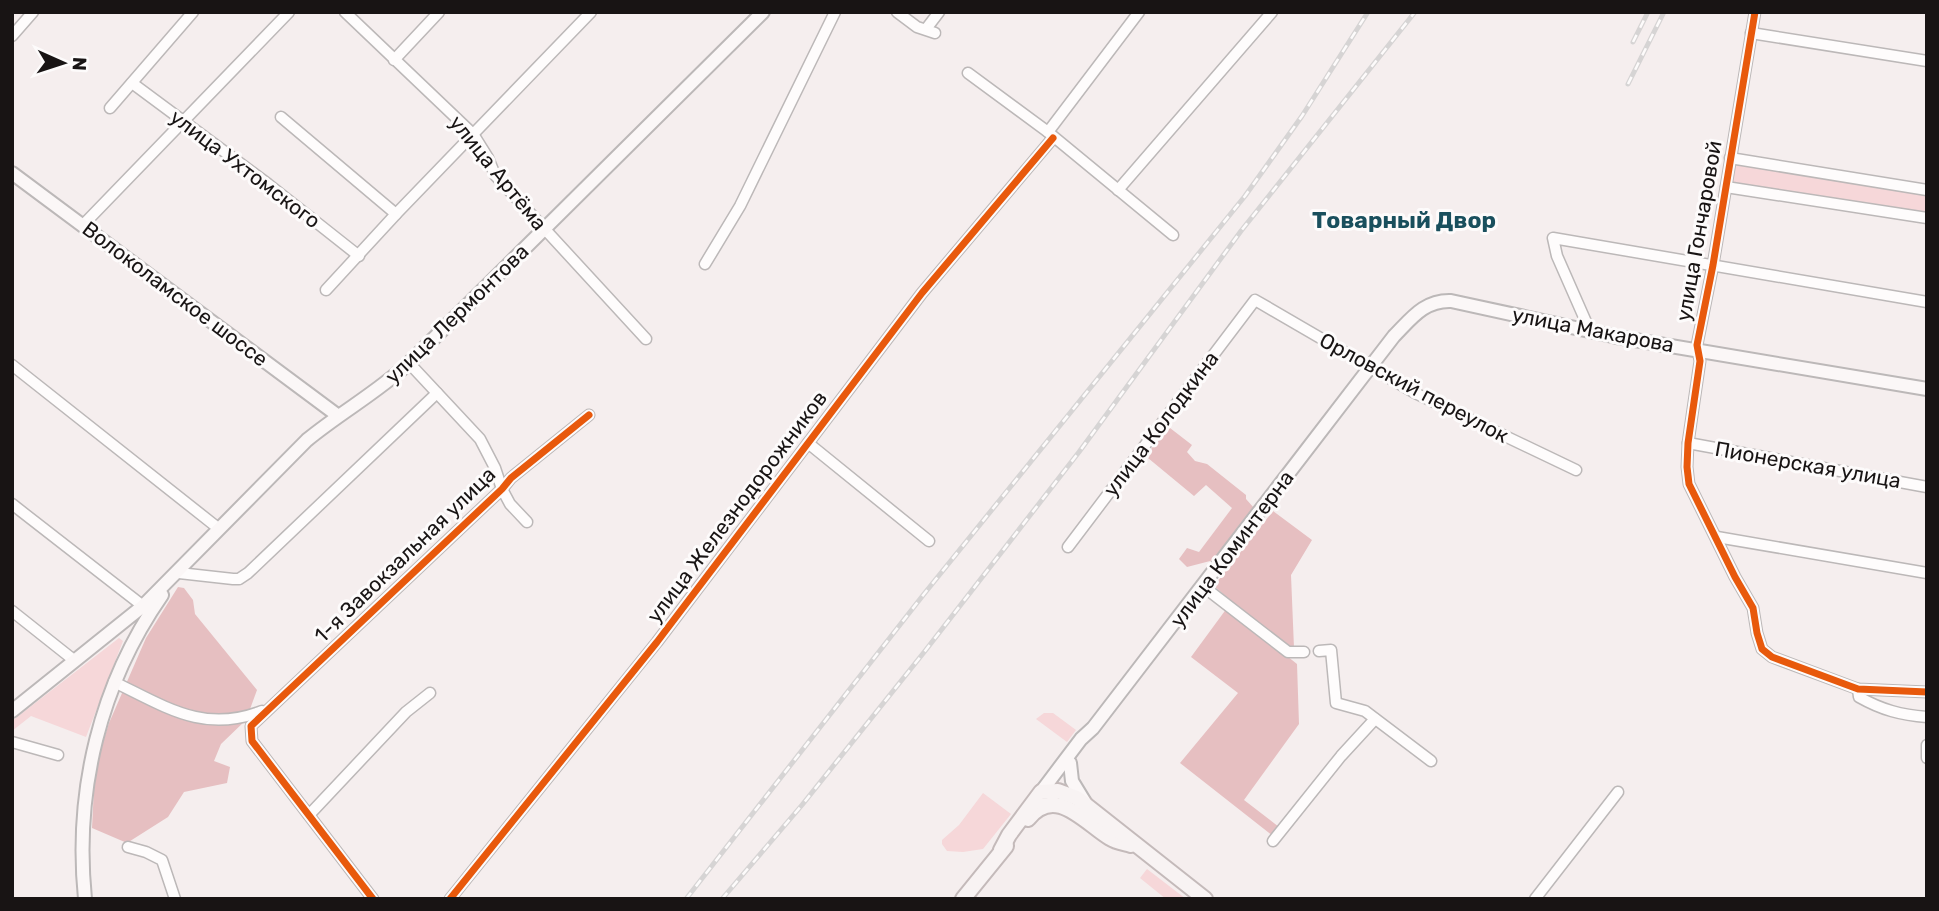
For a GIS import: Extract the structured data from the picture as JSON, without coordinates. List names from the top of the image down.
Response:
{
  "streets": {
    "main road": [
      "Волоколамское шоссе",
      "улица Лермонтова",
      "улица Макарова",
      "улица Коминтерна"
    ],
    "street": [
      "улица Ухтомского",
      "улица Артёма",
      "улица Гончаровой",
      "Орловский переулок",
      "улица Колодкина",
      "Пионерская улица",
      "улица Железнодорожников",
      "1-я Завокзальная улица"
    ]
  },
  "crossings": [
    ["улица Артёма", "улица Лермонтова"],
    ["улица Гончаровой", "улица Макарова"],
    ["улица Гончаровой", "Пионерская улица"],
    ["Волоколамское шоссе", "улица Лермонтова"],
    ["улица Макарова", "Орловский переулок"],
    ["улица Макарова", "улица Коминтерна"],
    ["Орловский переулок", "улица Колодкина"],
    ["Орловский переулок", "улица Коминтерна"]
  ],
  "districts": ["Товарный Двор"],
  "north": "right"
}
